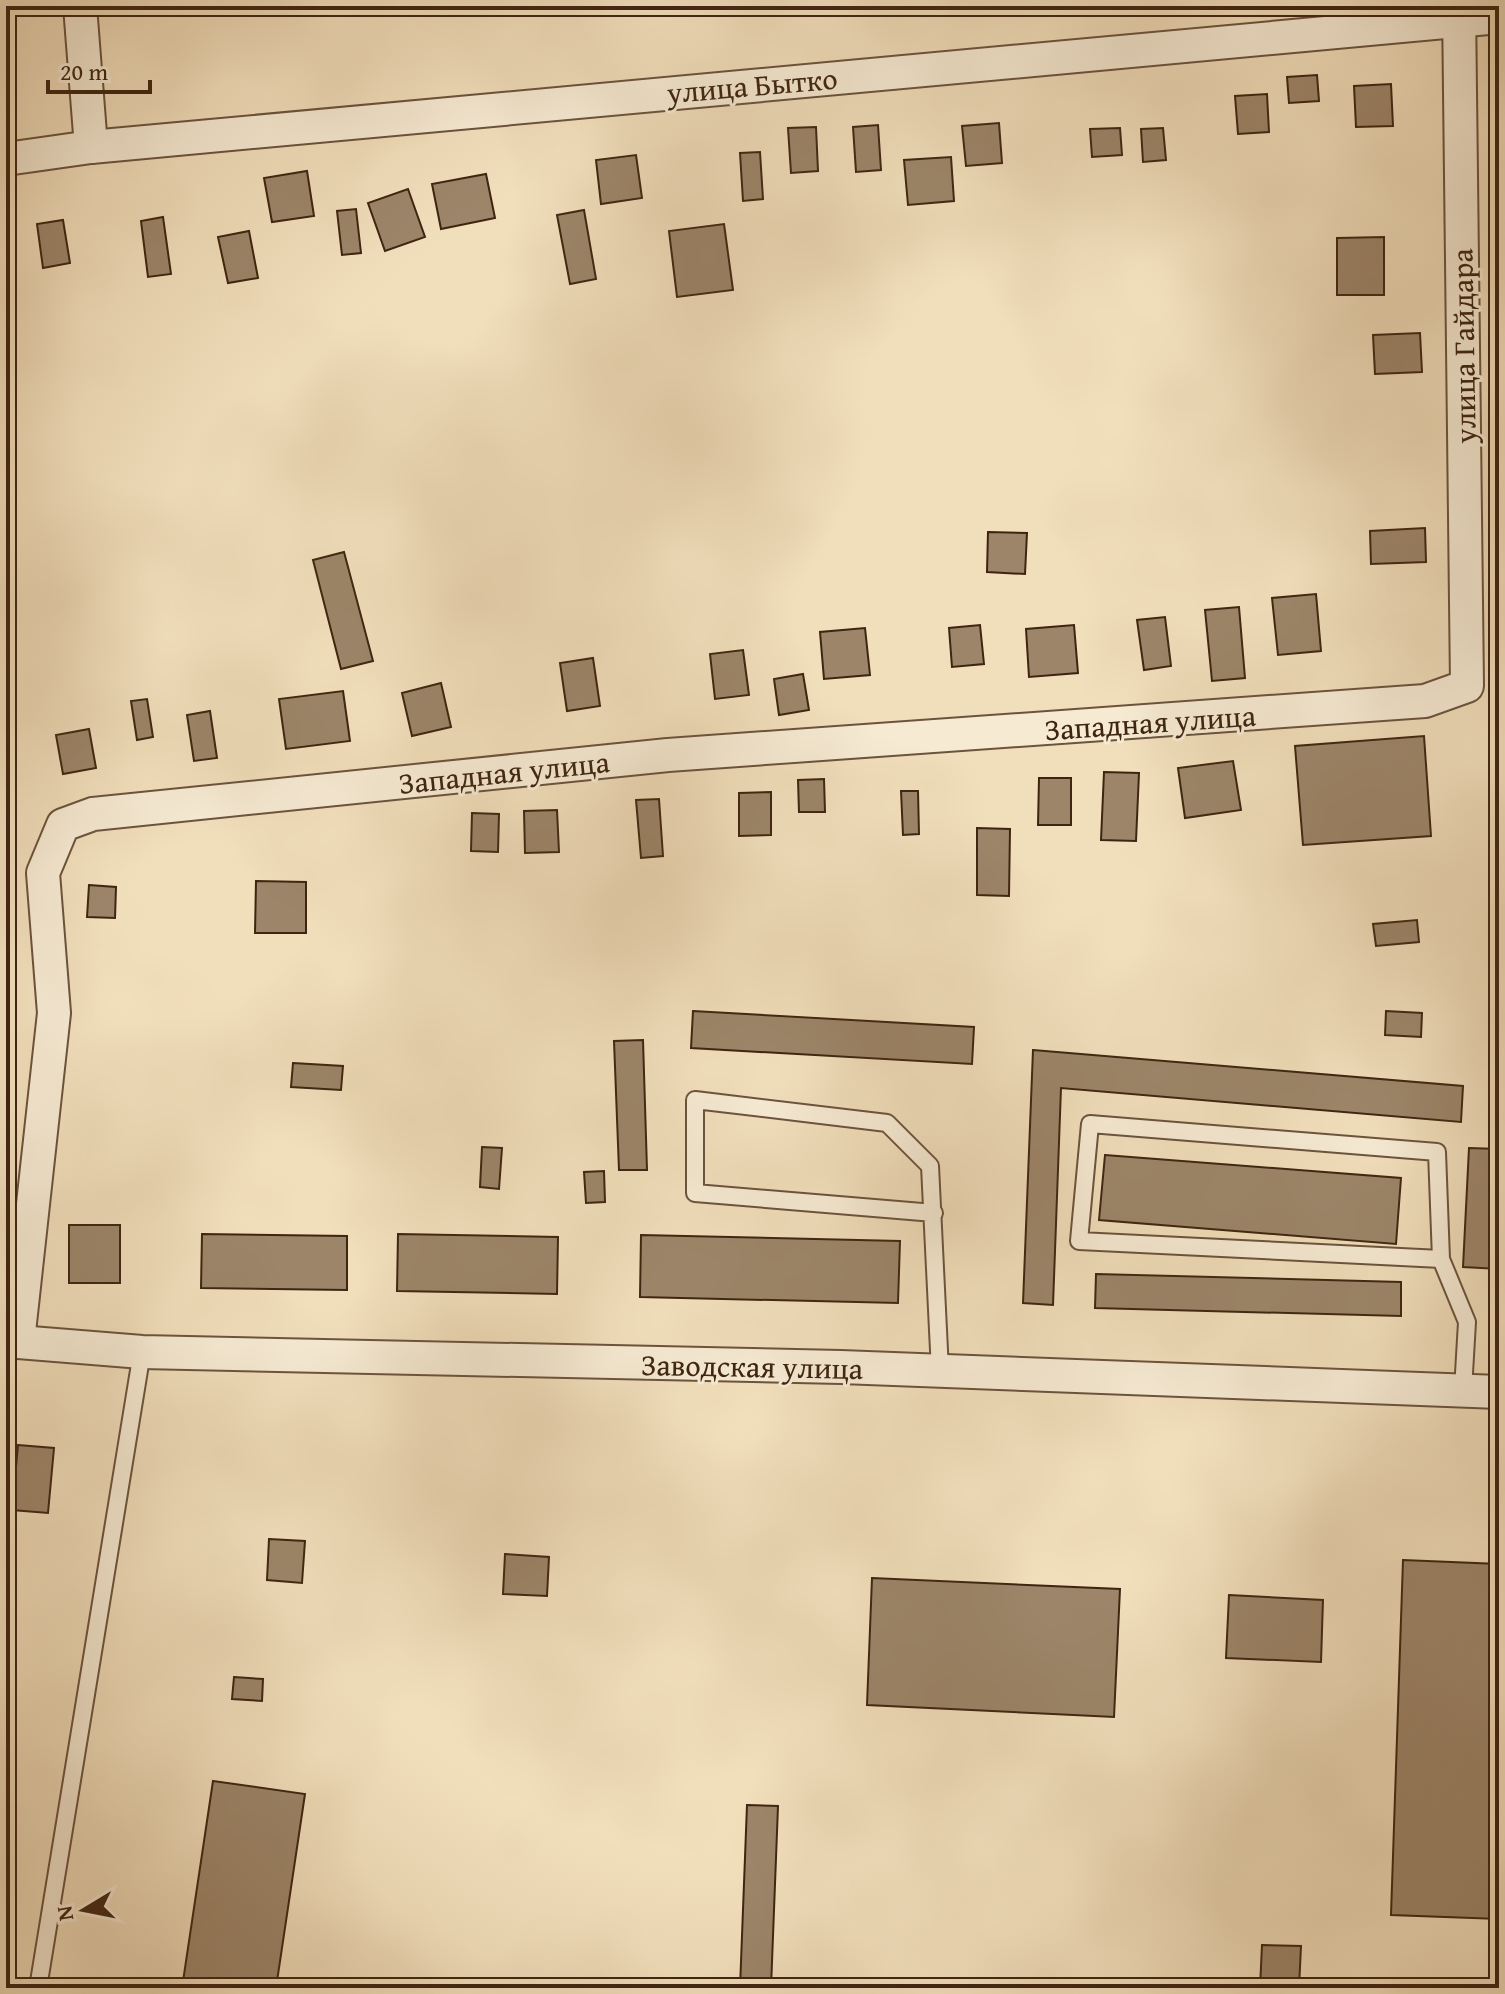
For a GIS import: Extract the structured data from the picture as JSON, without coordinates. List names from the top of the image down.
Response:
{
  "streets": {
    "street": [
      "улица Бытко",
      "улица Гайдара",
      "Западная улица",
      "Заводская улица"
    ]
  },
  "crossings": [
    ["улица Бытко", "улица Гайдара"],
    ["улица Гайдара", "Западная улица"],
    ["Западная улица", "Заводская улица"]
  ],
  "scale_bar": "20 m",
  "north": "left"
}
